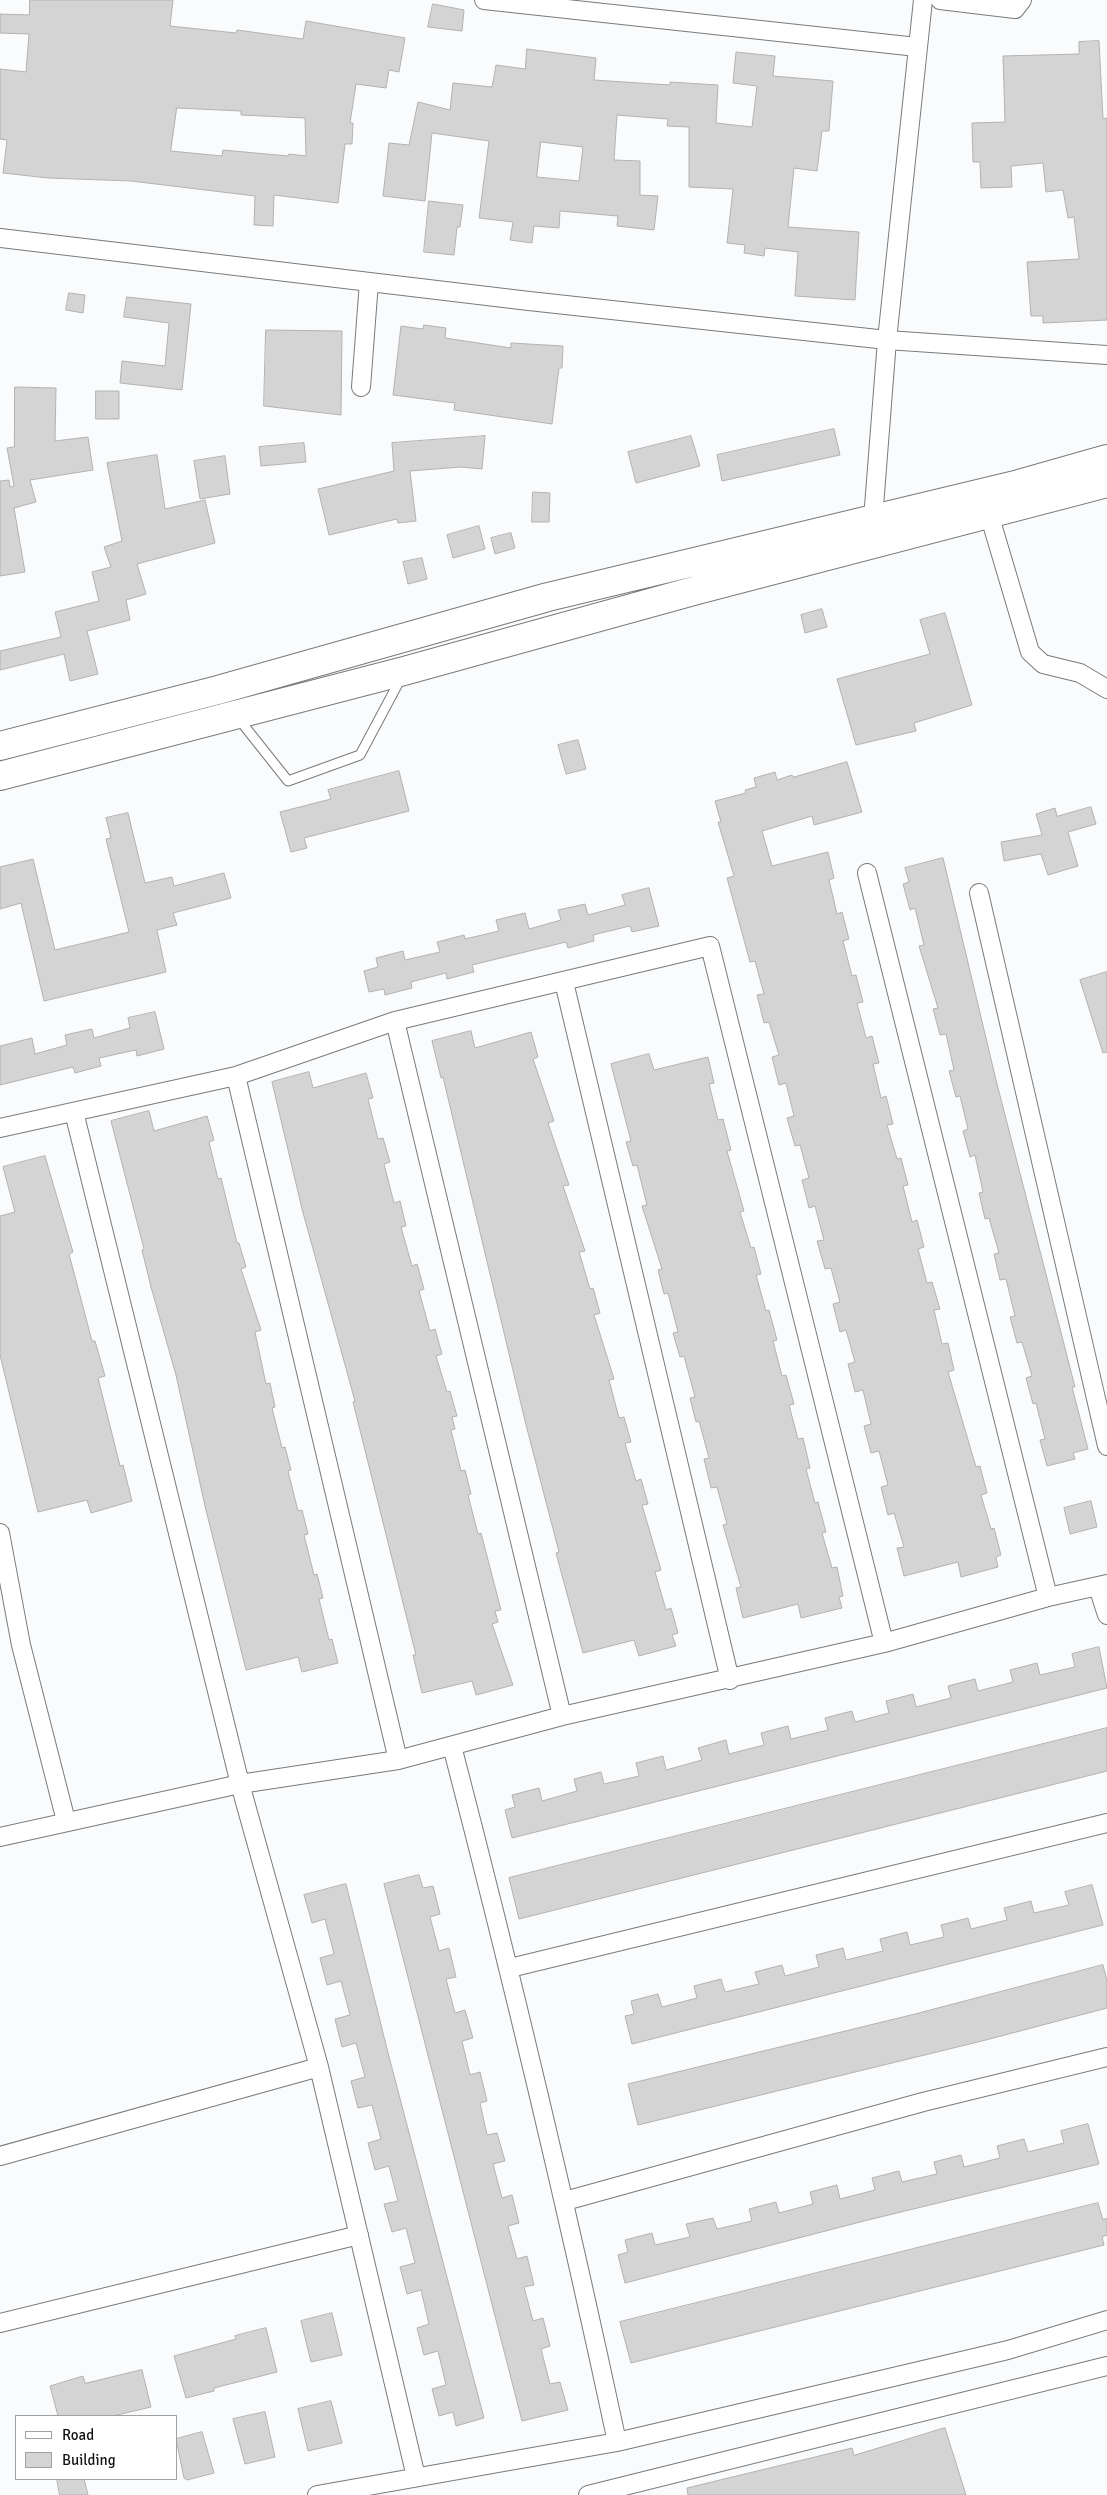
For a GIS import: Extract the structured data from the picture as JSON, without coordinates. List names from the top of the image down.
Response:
{
  "legend": ["Road", "Building"]
}
